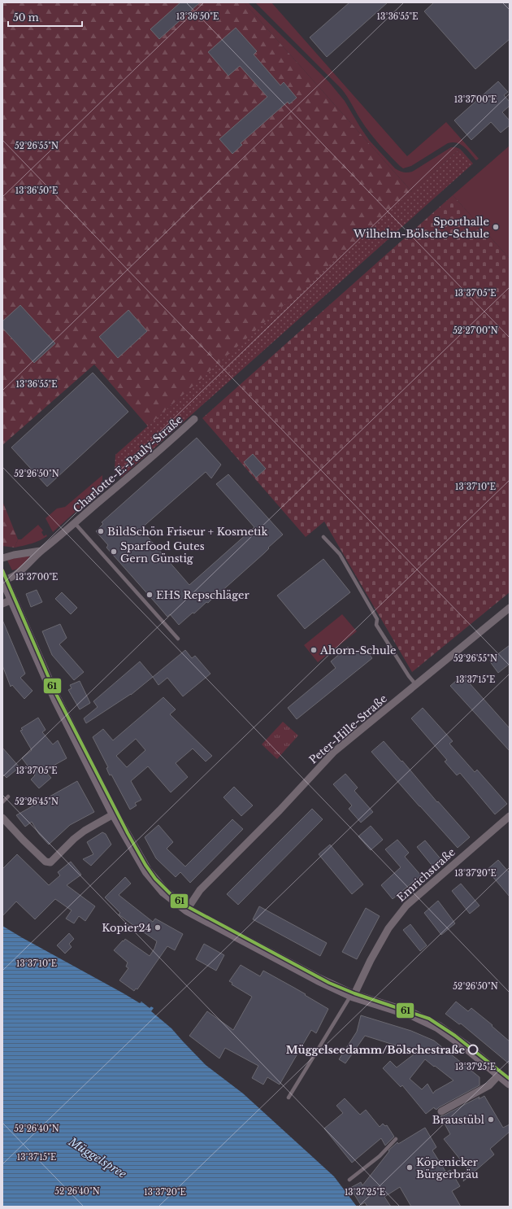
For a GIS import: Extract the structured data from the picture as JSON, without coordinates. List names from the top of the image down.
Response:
{
  "streets": {
    "street": ["Charlotte-E.-Pauly-Straße", "Peter-Hille-Straße", "Emrichstraße"]
  },
  "water": ["Müggelspree"],
  "places": [
    "Sporthalle Wilhelm-Bölsche-Schule",
    "BildSchön Friseur + Kosmetik",
    "Sparfood Gutes Gern Günstig",
    "EHS Repschläger",
    "Ahorn-Schule",
    "Kopier24",
    "Müggelseedamm/Bölschestraße",
    "Braustübl",
    "Köpenicker Bürgerbräu"
  ],
  "lines": ["transit line 61"],
  "scale_bar": "50 m",
  "coordinates": [
    "13°36'50\"E",
    "13°36'55\"E",
    "13°37'00\"E",
    "52°26'55\"N",
    "13°37'05\"E",
    "52°27'00\"N",
    "52°26'50\"N",
    "13°37'10\"E",
    "13°37'15\"E",
    "52°26'45\"N",
    "13°37'20\"E",
    "13°37'25\"E",
    "52°26'40\"N"
  ]
}
